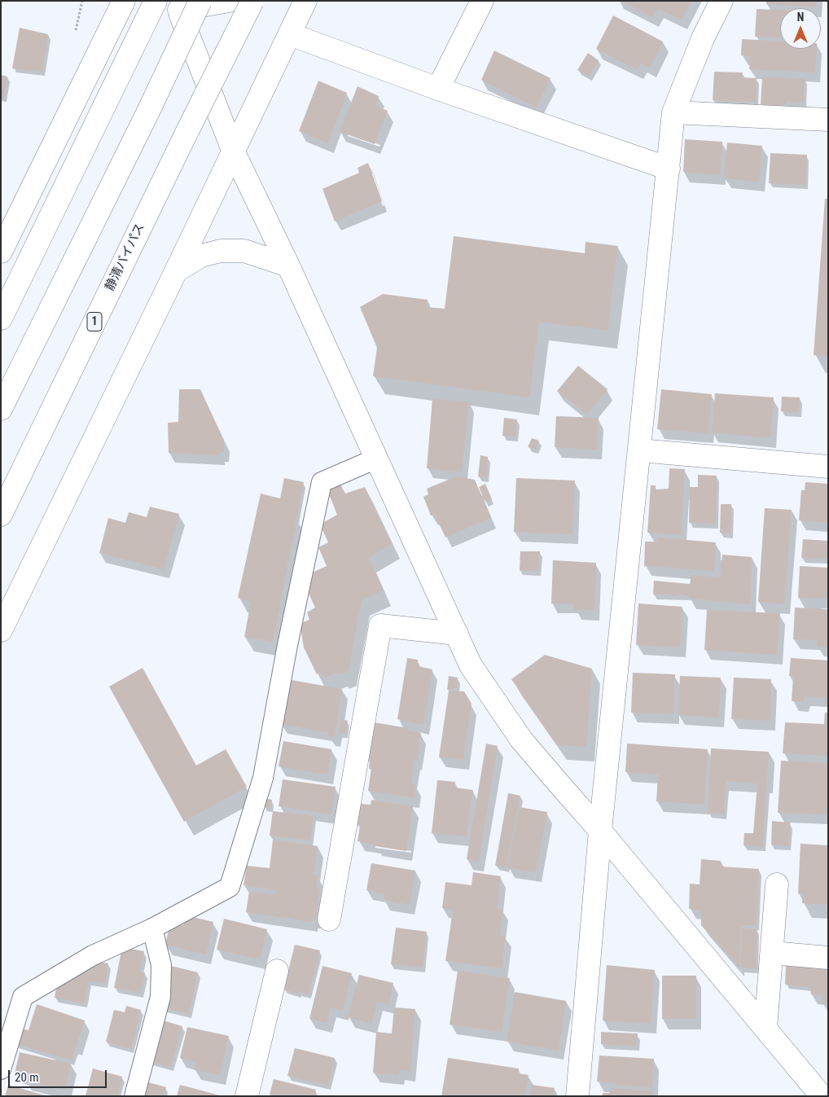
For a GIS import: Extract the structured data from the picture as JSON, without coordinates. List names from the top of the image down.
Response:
{
  "streets": {
    "main road": ["静清バイパス", "1"]
  },
  "scale_bar": "20 m",
  "north": "top"
}
